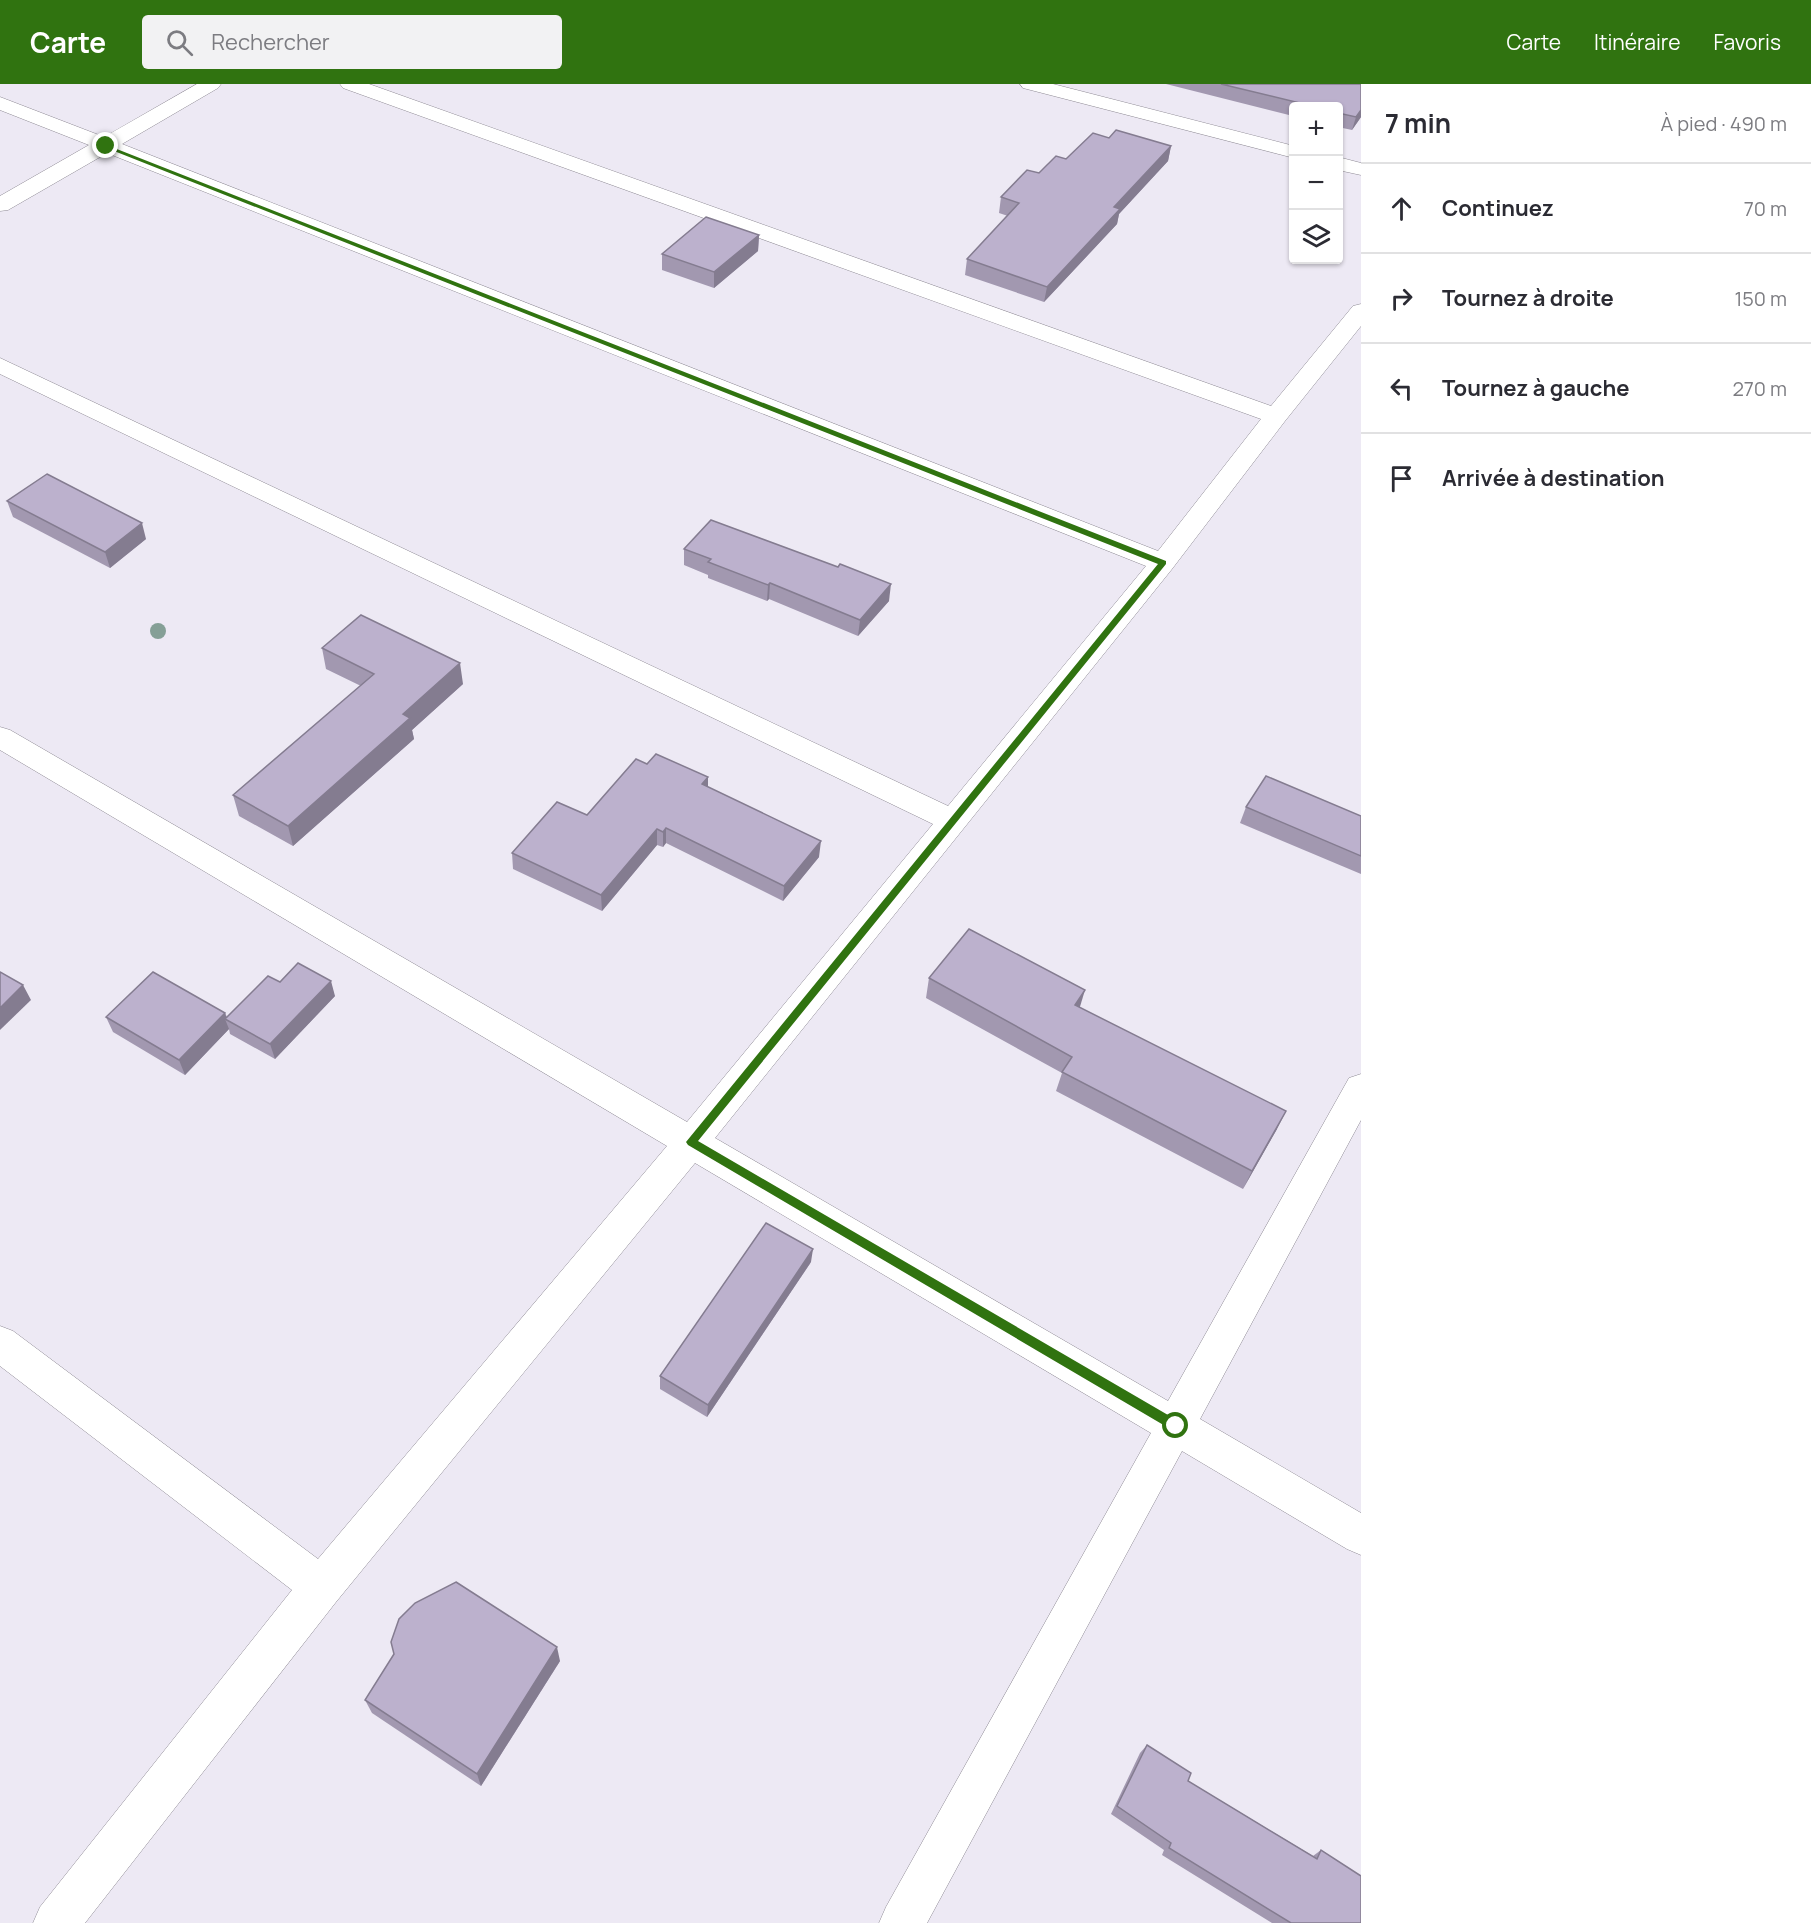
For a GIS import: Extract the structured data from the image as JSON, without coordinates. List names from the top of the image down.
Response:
{
  "page": {
    "header": "Carte",
    "search": "Rechercher",
    "nav": ["Carte", "Itinéraire", "Favoris"],
    "heading": ["7 min", "À pied · 490 m"],
    "map_buttons": ["+", "−"],
    "list": [
      ["Continuez", "70 m"],
      ["Tournez à droite", "150 m"],
      ["Tournez à gauche", "270 m"],
      "Arrivée à destination"
    ]
  }
}
